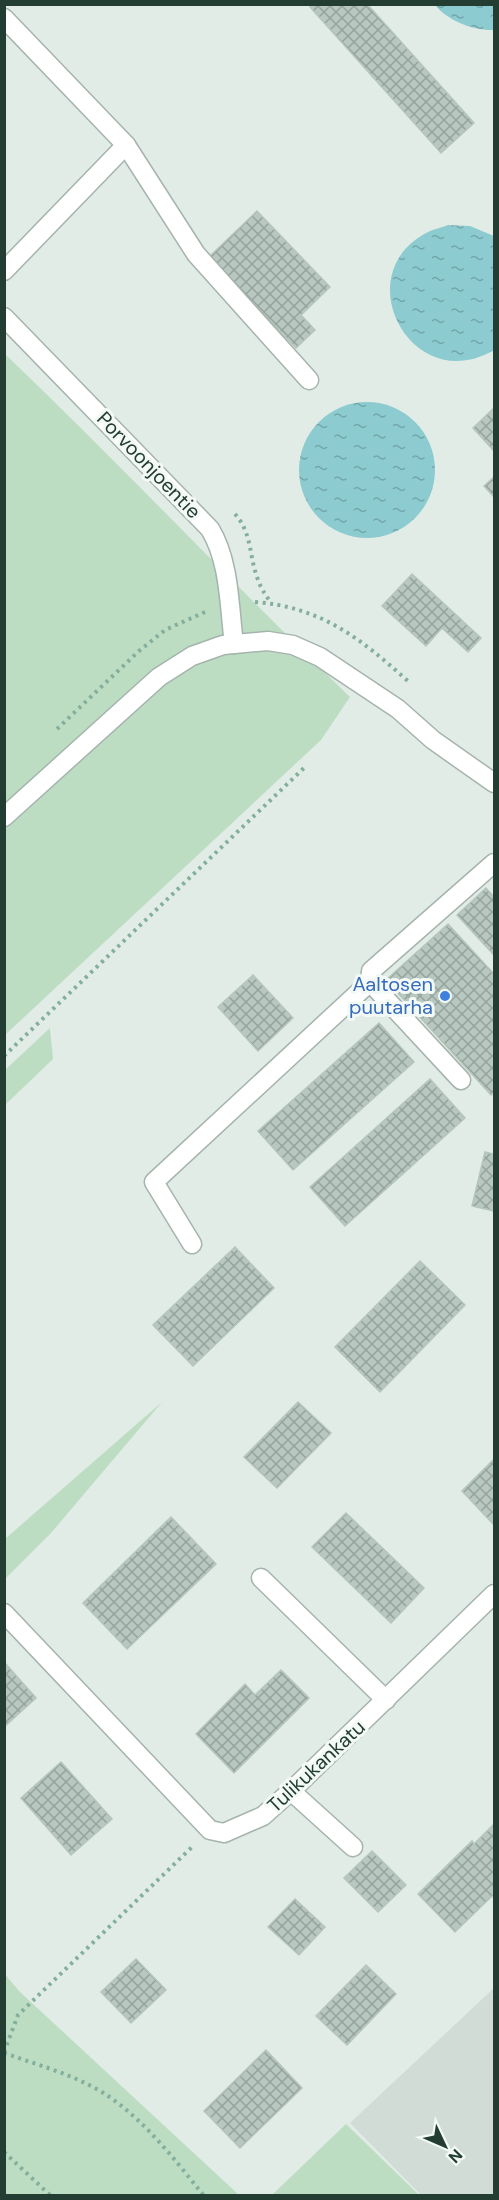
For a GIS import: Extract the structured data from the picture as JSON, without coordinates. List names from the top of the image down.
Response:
{
  "streets": {
    "street": ["Porvoonjoentie", "Tulikukankatu"]
  },
  "places": ["Aaltosen puutarha"],
  "north": "bottom right"
}
